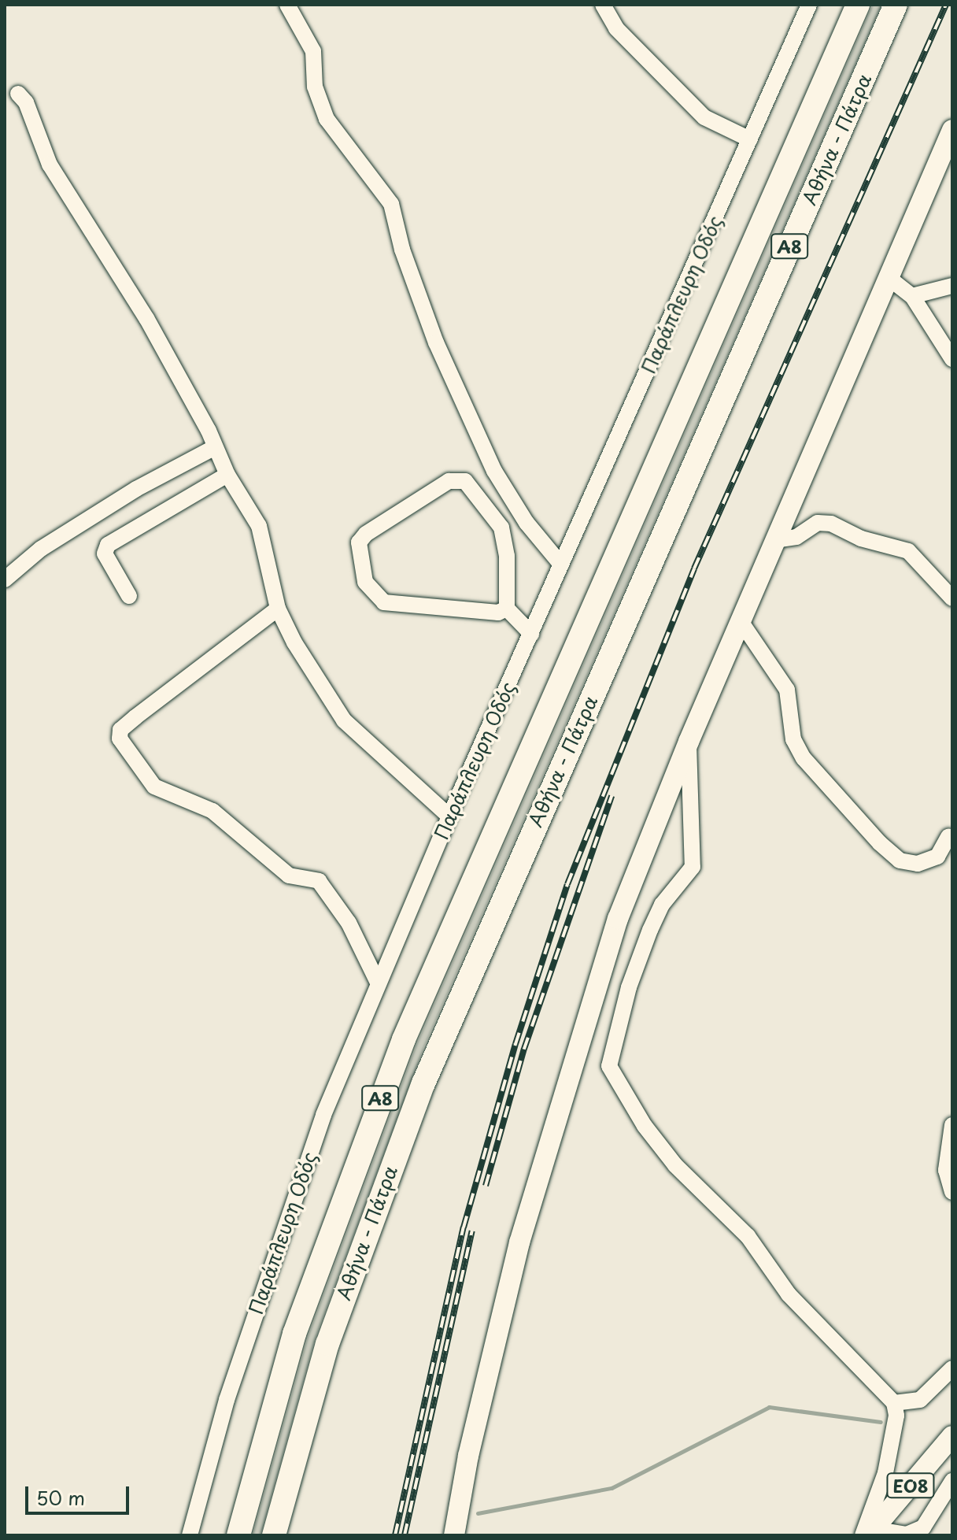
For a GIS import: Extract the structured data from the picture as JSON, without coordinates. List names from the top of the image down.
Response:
{
  "streets": {
    "highway": ["Αθήνα - Πάτρα", "Α8"],
    "main road": ["ΕΟ8"],
    "street": ["Παράπλευρη Οδός"]
  },
  "scale_bar": "50 m"
}
